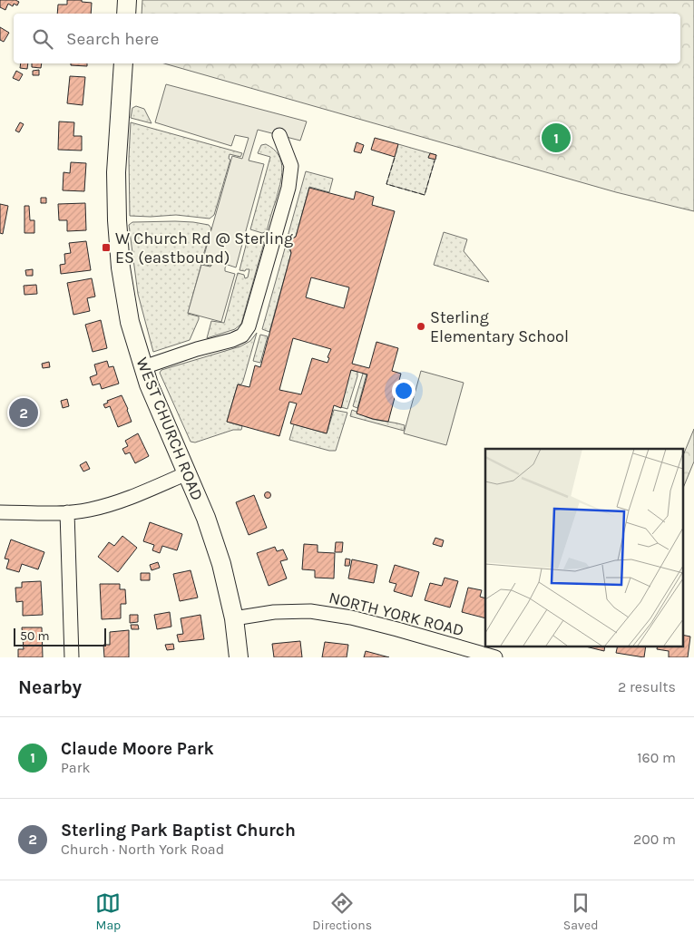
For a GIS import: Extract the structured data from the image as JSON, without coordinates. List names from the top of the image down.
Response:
{
  "streets": {
    "main road": ["WEST CHURCH ROAD"],
    "street": ["NORTH YORK ROAD"]
  },
  "crossings": [
    ["WEST CHURCH ROAD", "NORTH YORK ROAD"]
  ],
  "places": {
    "transit": ["W Church Rd @ Sterling ES (eastbound)"],
    "other": ["Sterling Elementary School"]
  },
  "scale_bar": "50 m",
  "page": {
    "search": "Search here",
    "pins": ["1", "2"],
    "scale": "50 m",
    "heading": ["Nearby", "2 results"],
    "list": [
      {
        "mark": "1",
        "name": "Claude Moore Park",
        "note": "Park",
        "value": "160 m"
      },
      {
        "mark": "2",
        "name": "Sterling Park Baptist Church",
        "note": "Church · North York Road",
        "value": "200 m"
      }
    ],
    "nav": ["Map", "Directions", "Saved"]
  }
}
